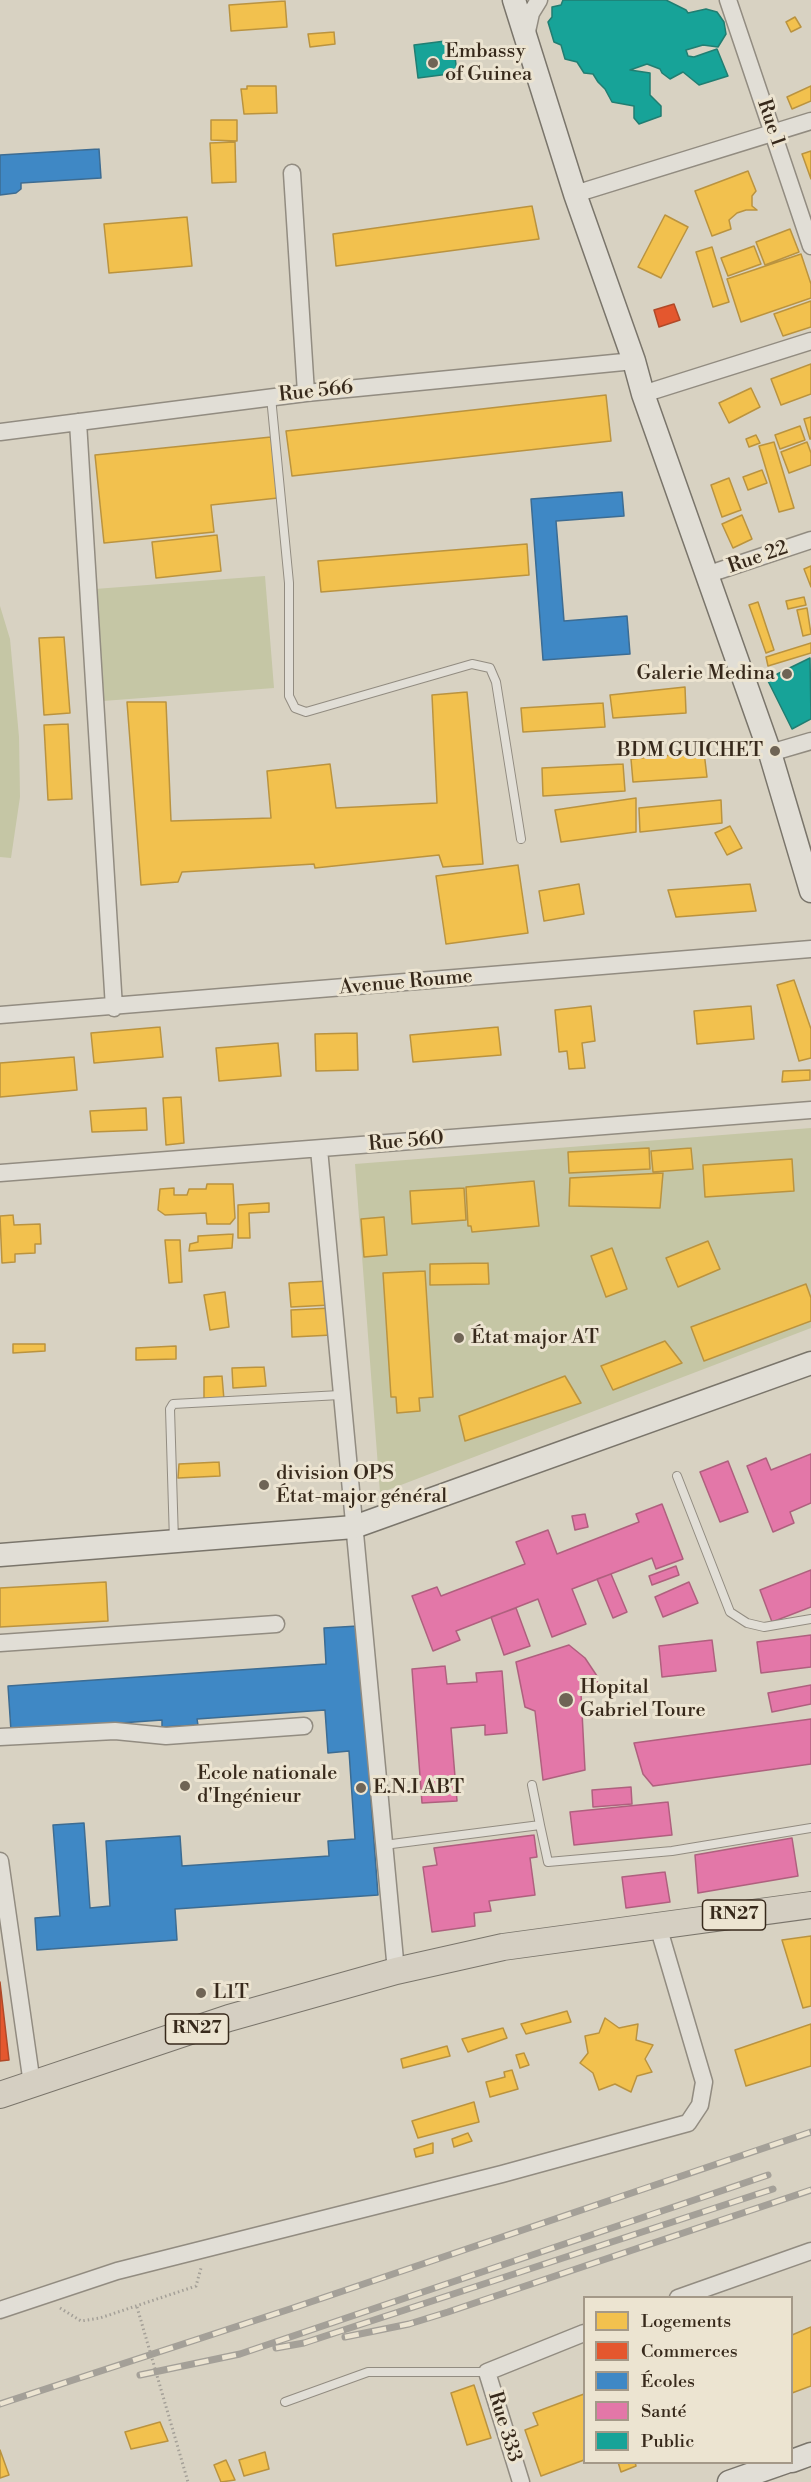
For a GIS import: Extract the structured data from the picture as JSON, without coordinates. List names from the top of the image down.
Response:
{
  "streets": {
    "main road": ["RN27"],
    "street": [
      "Rue 1",
      "Rue 566",
      "Rue 22",
      "Avenue Roume",
      "Rue 560",
      "Rue 333"
    ]
  },
  "places": [
    "Embassy of Guinea",
    "Galerie Medina",
    "BDM GUICHET",
    "État major AT",
    "division OPS État-major général",
    "Hopital Gabriel Toure",
    "Ecole nationale d'Ingénieur",
    "E.N.I ABT",
    "L1T"
  ],
  "legend": [
    "Logements",
    "Commerces",
    "Écoles",
    "Santé",
    "Public"
  ]
}
